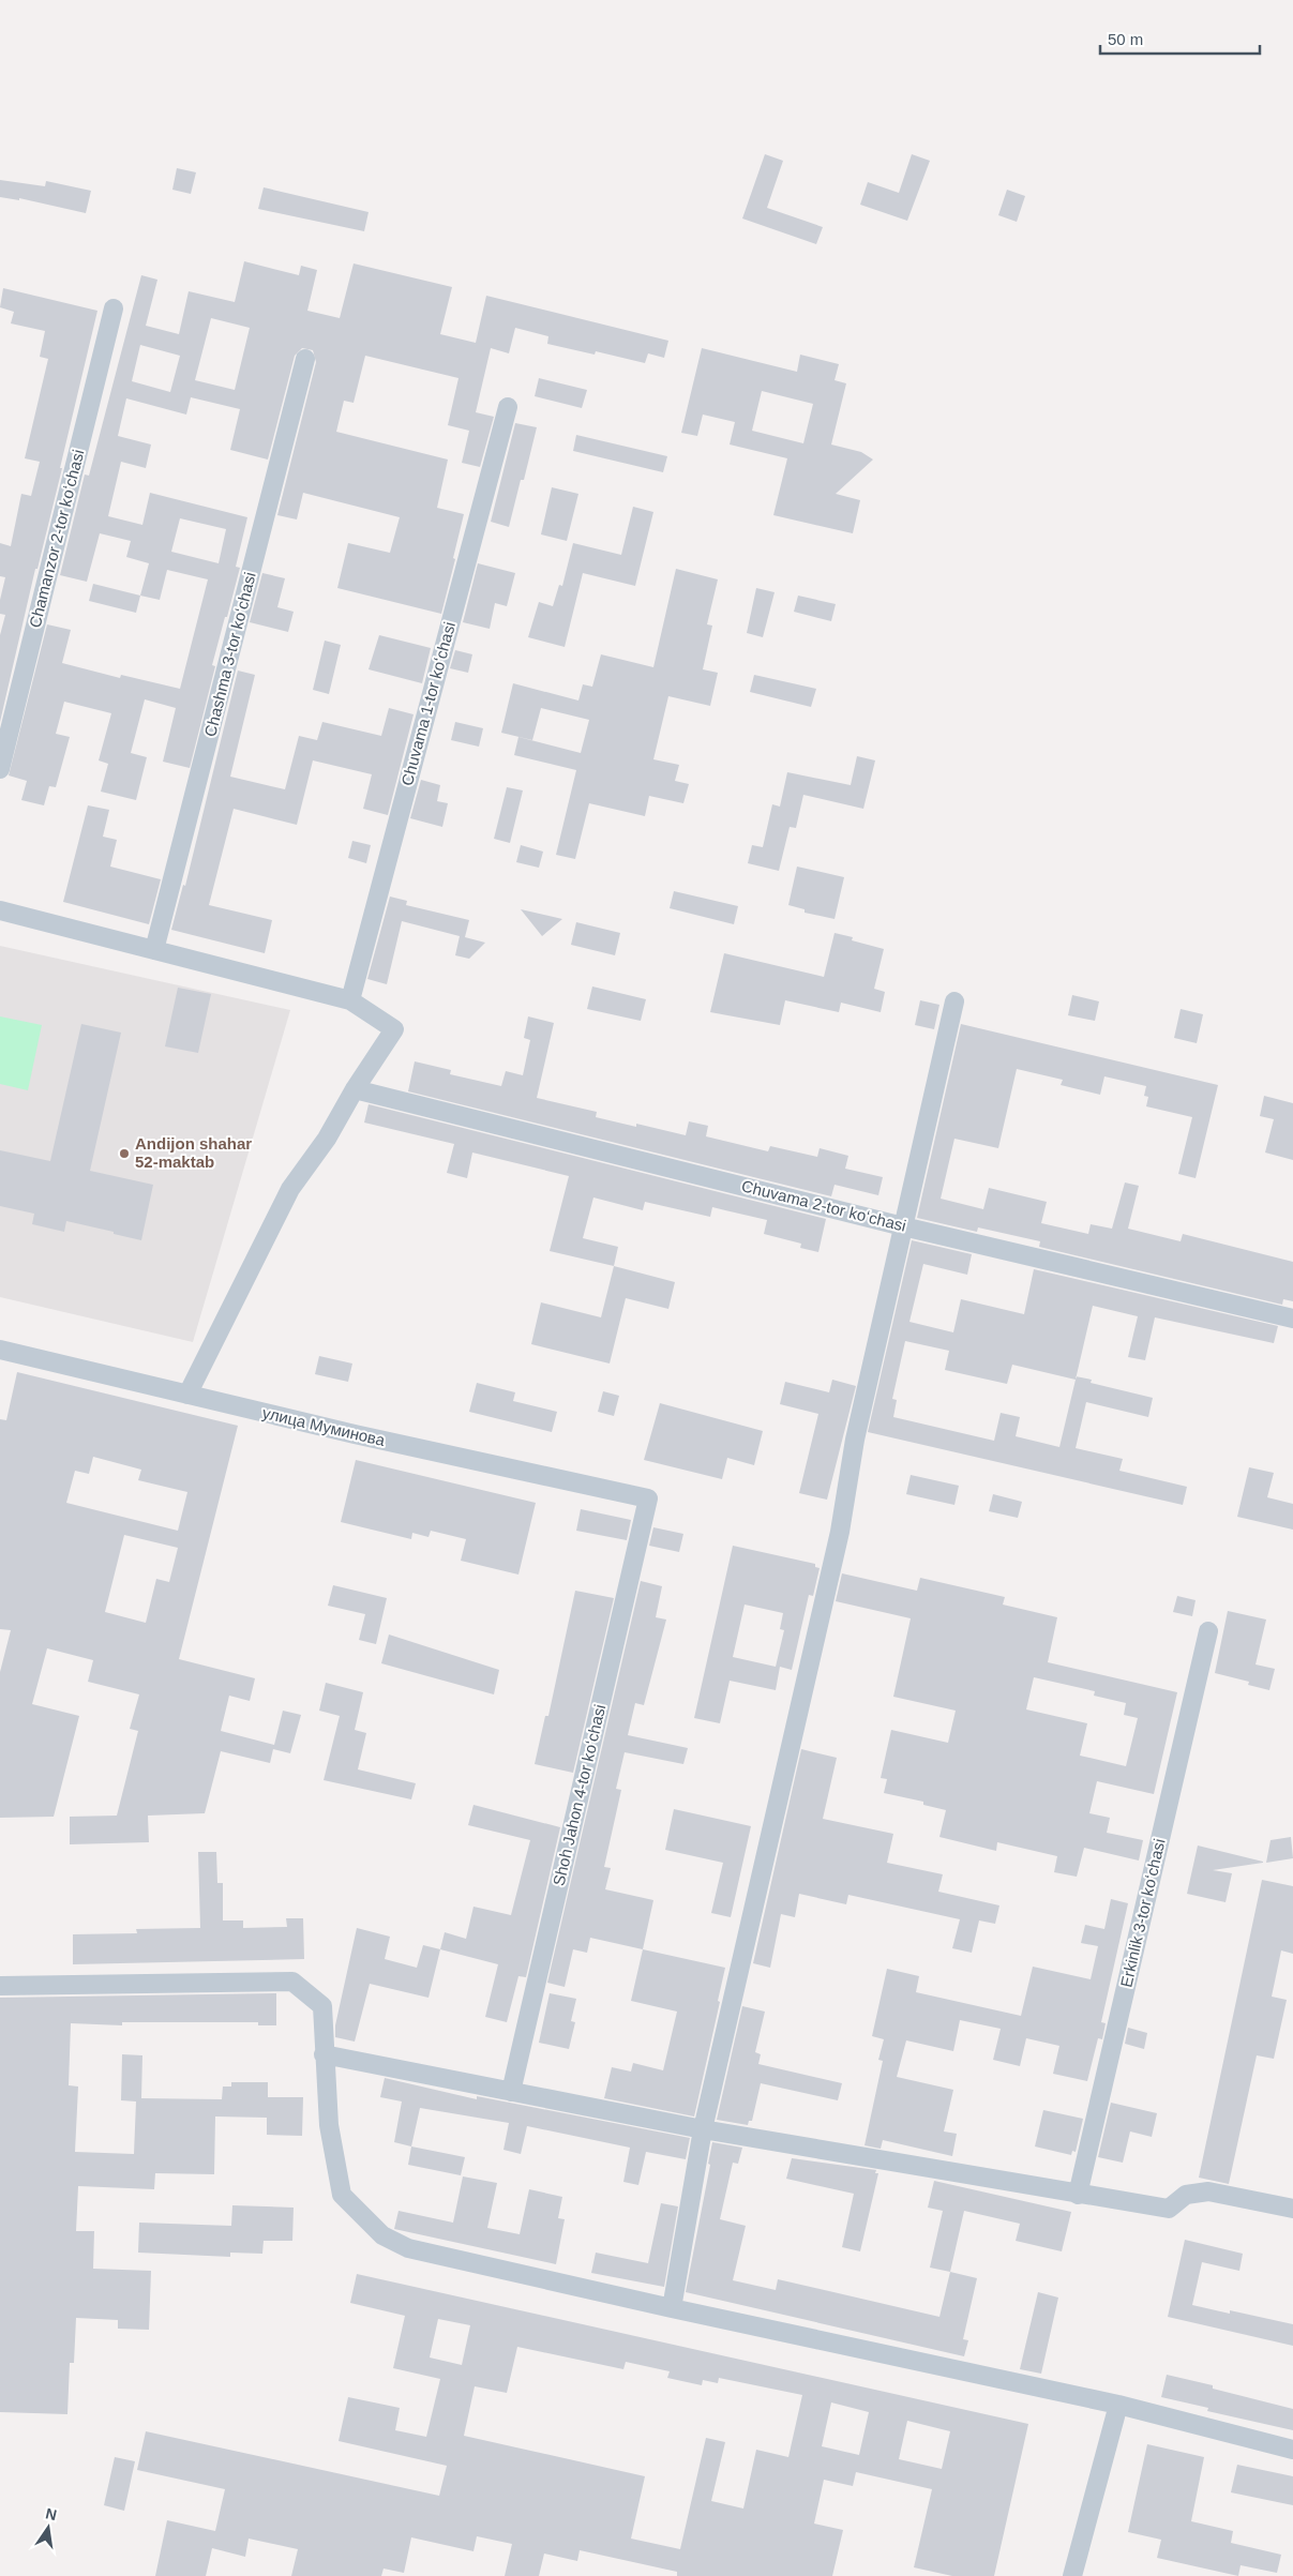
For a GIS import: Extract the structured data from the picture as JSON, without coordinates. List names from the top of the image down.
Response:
{
  "streets": {
    "street": [
      "Chamanzor 2-tor koʻchasi",
      "Chashma 3-tor koʻchasi",
      "Chuvama 1-tor koʻchasi",
      "Chuvama 2-tor koʻchasi",
      "улица Муминова",
      "Shoh Jahon 4-tor koʻchasi",
      "Erkinlik 3-tor koʻchasi"
    ]
  },
  "crossings": [
    ["улица Муминова", "Shoh Jahon 4-tor koʻchasi"]
  ],
  "places": ["Andijon shahar 52-maktab"],
  "scale_bar": "50 m",
  "north": "top"
}
